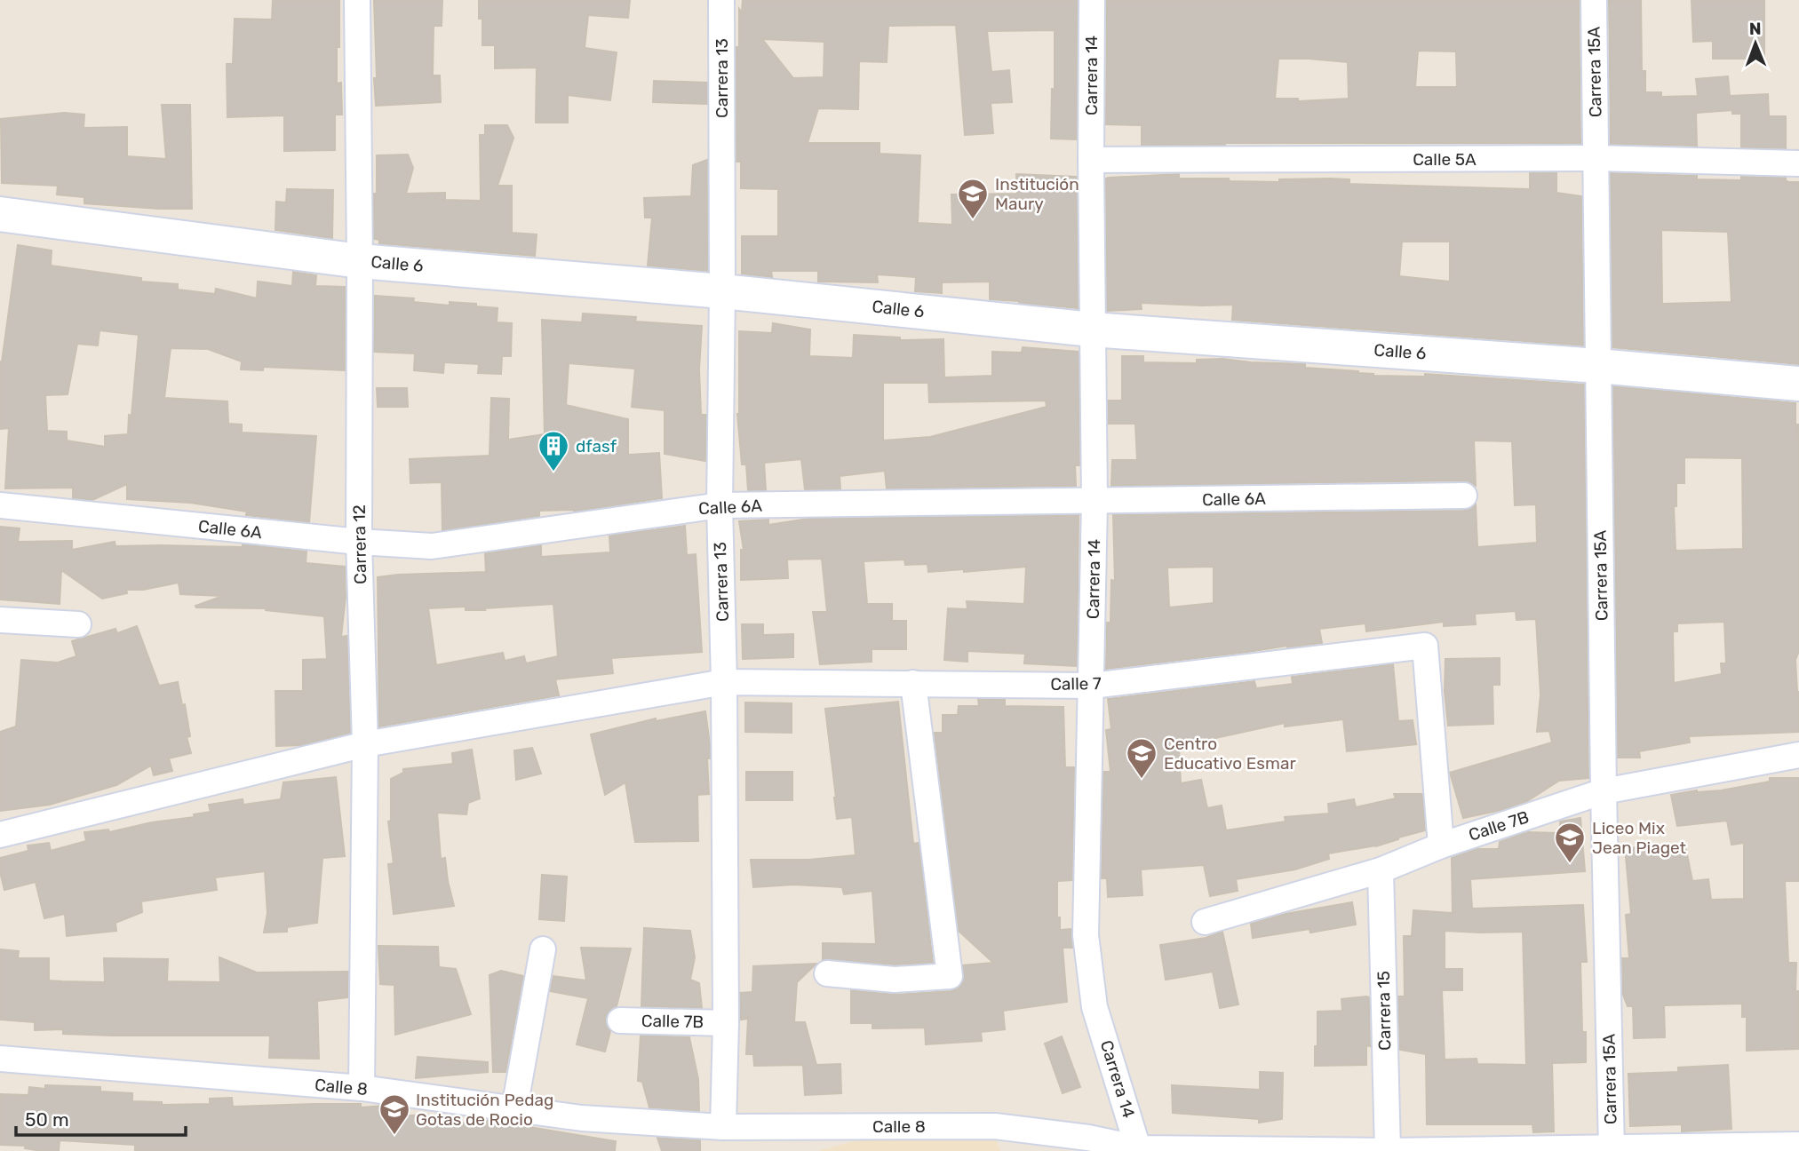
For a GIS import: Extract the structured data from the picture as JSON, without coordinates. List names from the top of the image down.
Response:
{
  "streets": {
    "street": [
      "Carrera 15A",
      "Carrera 14",
      "Carrera 13",
      "Calle 5A",
      "Calle 6",
      "Calle 6A",
      "Carrera 12",
      "Calle 7",
      "Calle 7B",
      "Carrera 15",
      "Calle 8"
    ]
  },
  "crossings": [
    ["Carrera 15A", "Calle 5A"],
    ["Carrera 15A", "Calle 6"],
    ["Carrera 15A", "Calle 7B"],
    ["Carrera 15A", "Calle 8"],
    ["Carrera 14", "Calle 5A"],
    ["Carrera 14", "Calle 6"],
    ["Carrera 14", "Calle 6A"],
    ["Carrera 14", "Calle 7"],
    ["Carrera 14", "Calle 8"],
    ["Carrera 13", "Calle 6"],
    ["Carrera 13", "Calle 6A"],
    ["Carrera 13", "Calle 7"],
    ["Carrera 13", "Calle 7B"],
    ["Carrera 13", "Calle 8"],
    ["Calle 6", "Carrera 12"],
    ["Calle 6A", "Carrera 12"],
    ["Carrera 12", "Calle 7"],
    ["Carrera 12", "Calle 8"],
    ["Calle 7", "Calle 7B"],
    ["Calle 7B", "Carrera 15"],
    ["Carrera 15", "Calle 8"]
  ],
  "places": {
    "school or university": [
      "Institución Maury",
      "Centro Educativo Esmar",
      "Liceo Mix Jean Piaget",
      "Institución Pedag Gotas de Rocio"
    ],
    "building": ["dfasf"]
  },
  "scale_bar": "50 m",
  "north": "top"
}
